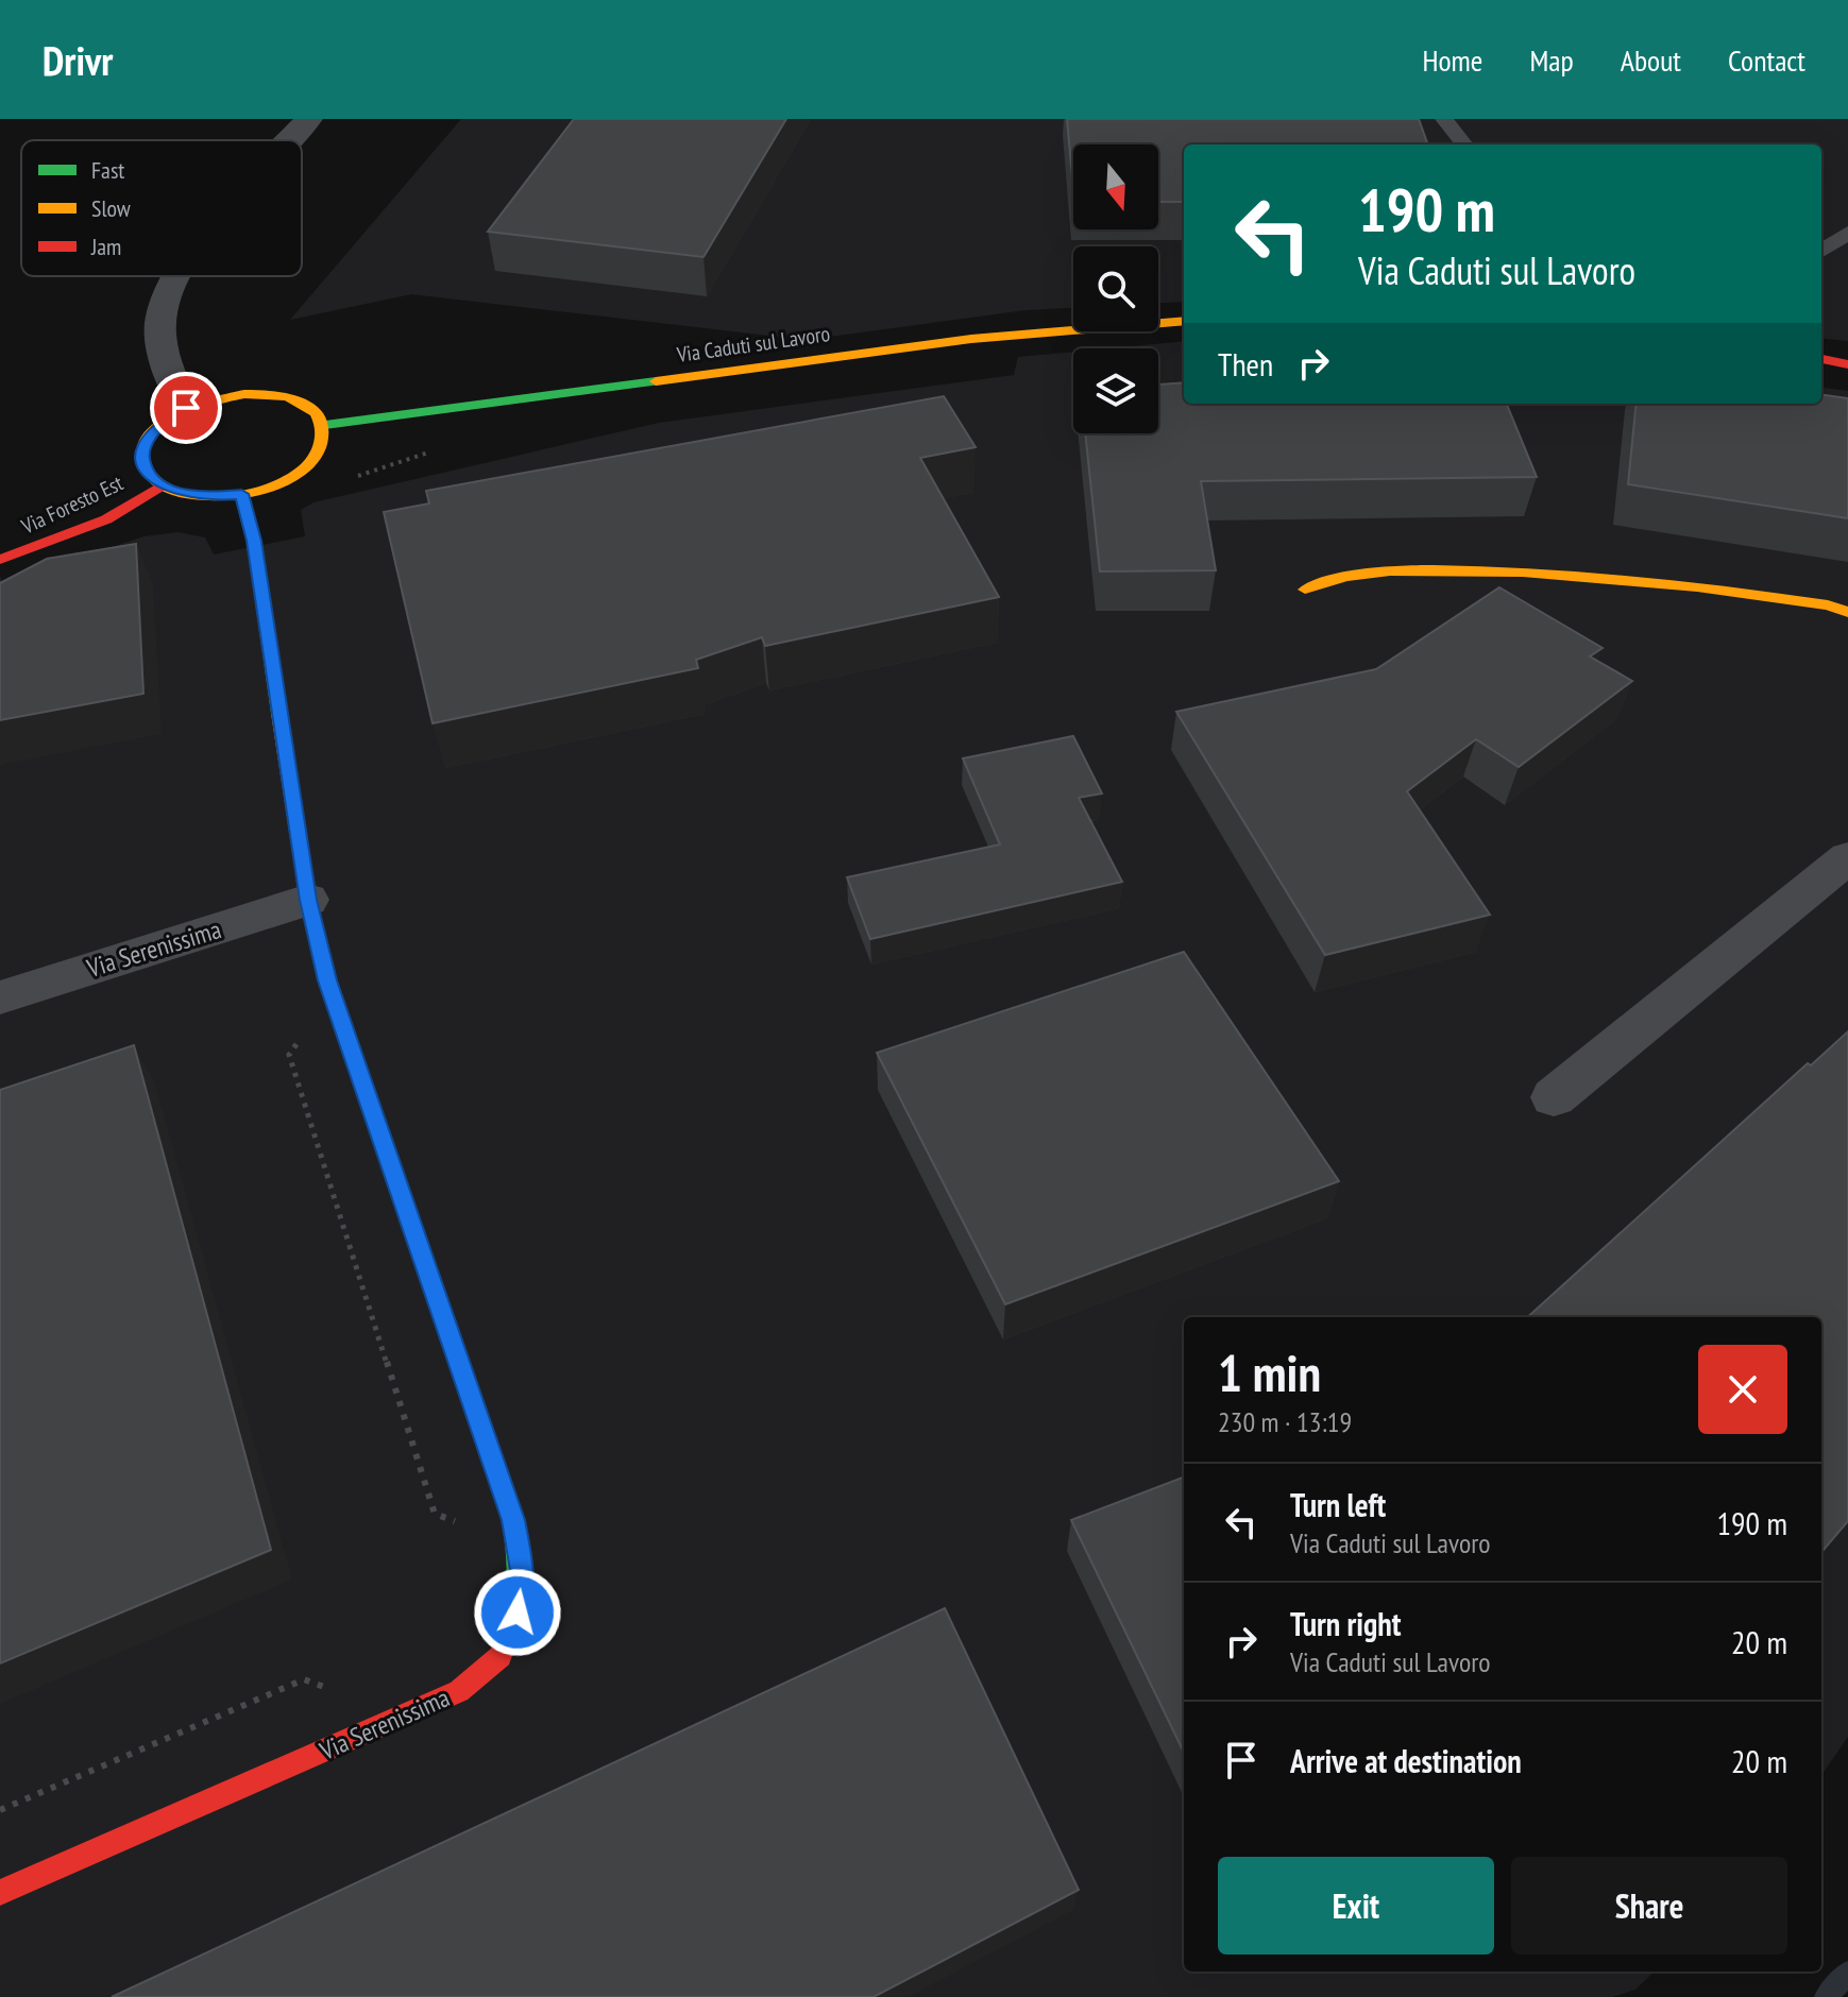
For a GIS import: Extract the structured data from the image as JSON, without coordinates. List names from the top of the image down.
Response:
{
  "streets": {
    "street": ["Via Caduti sul Lavoro", "Via Foresto Est", "Via Serenissima"]
  },
  "legend": ["Fast", "Slow", "Jam"],
  "north": "bottom",
  "page": {
    "header": "Drivr",
    "nav": [
      "Home",
      "Map",
      "About",
      "Contact"
    ],
    "turn": ["190 m", "Via Caduti sul Lavoro"],
    "then": "Then",
    "heading": ["1 min", "230 m · 13:19"],
    "list": [
      {
        "name": "Turn left",
        "note": "Via Caduti sul Lavoro",
        "value": "190 m"
      },
      {
        "name": "Turn right",
        "note": "Via Caduti sul Lavoro",
        "value": "20 m"
      },
      {
        "name": "Arrive at destination",
        "value": "20 m"
      }
    ],
    "buttons": ["Exit", "Share"]
  }
}
